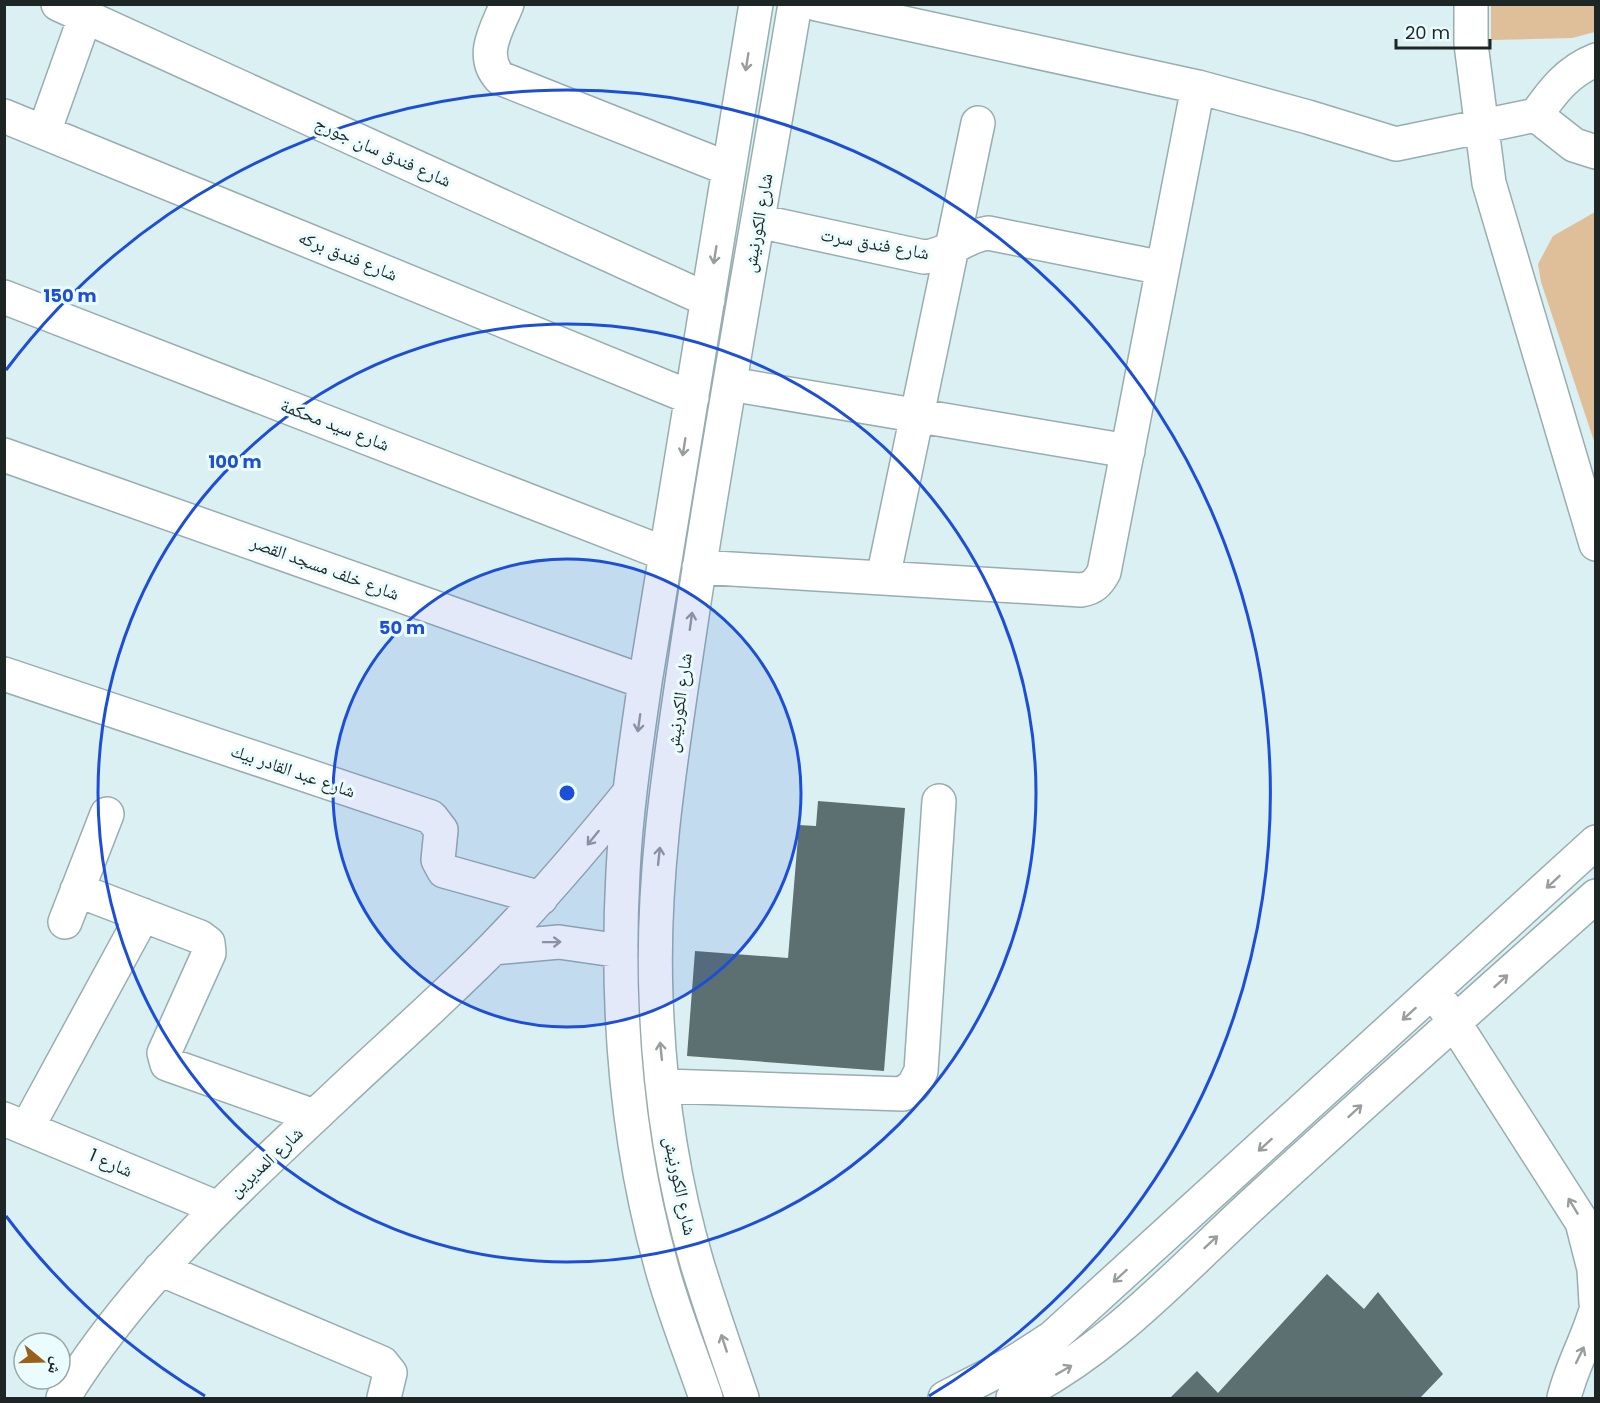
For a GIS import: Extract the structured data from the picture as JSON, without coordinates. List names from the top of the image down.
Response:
{
  "streets": {
    "street": [
      "شارع فندق سان جورج",
      "شارع الكورنيش",
      "شارع فندق سرت",
      "شارع فندق بركه",
      "شارع سيد محكمة",
      "شارع خلف مسجد القصر",
      "شارع عبد القادر بيك",
      "شارع المديرين",
      "شارع 1"
    ]
  },
  "crossings": [
    ["شارع فندق سان جورج", "شارع الكورنيش"],
    ["شارع الكورنيش", "شارع فندق سرت"],
    ["شارع الكورنيش", "شارع فندق بركه"],
    ["شارع الكورنيش", "شارع سيد محكمة"],
    ["شارع الكورنيش", "شارع خلف مسجد القصر"],
    ["شارع الكورنيش", "شارع المديرين"],
    ["شارع عبد القادر بيك", "شارع المديرين"],
    ["شارع المديرين", "شارع 1"]
  ],
  "scale_bar": "20 m",
  "north": "right",
  "rings": ["150 m", "100 m", "50 m"]
}
